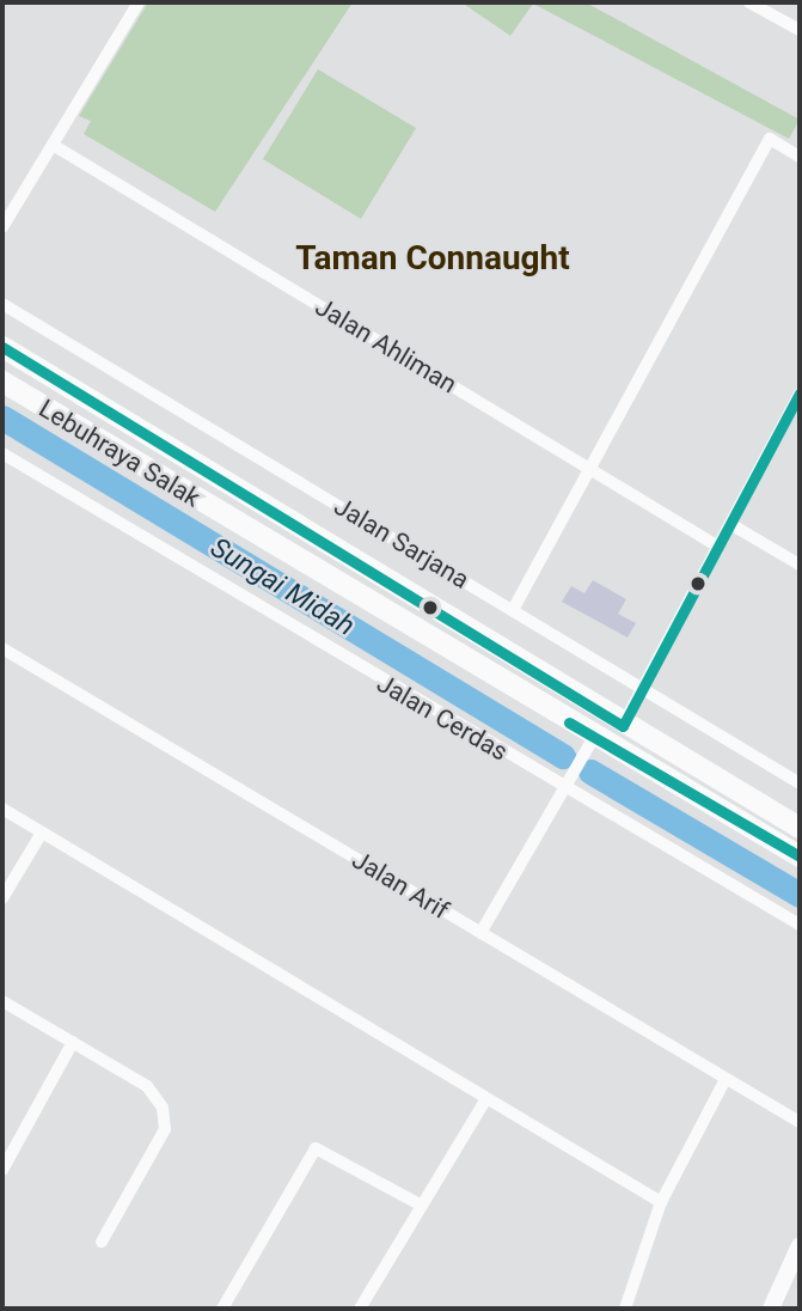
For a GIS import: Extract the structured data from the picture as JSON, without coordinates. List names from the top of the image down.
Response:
{
  "streets": {
    "highway": ["Lebuhraya Salak"],
    "street": [
      "Jalan Ahliman",
      "Jalan Sarjana",
      "Jalan Cerdas",
      "Jalan Arif"
    ]
  },
  "districts": ["Taman Connaught"],
  "water": ["Sungai Midah"]
}
